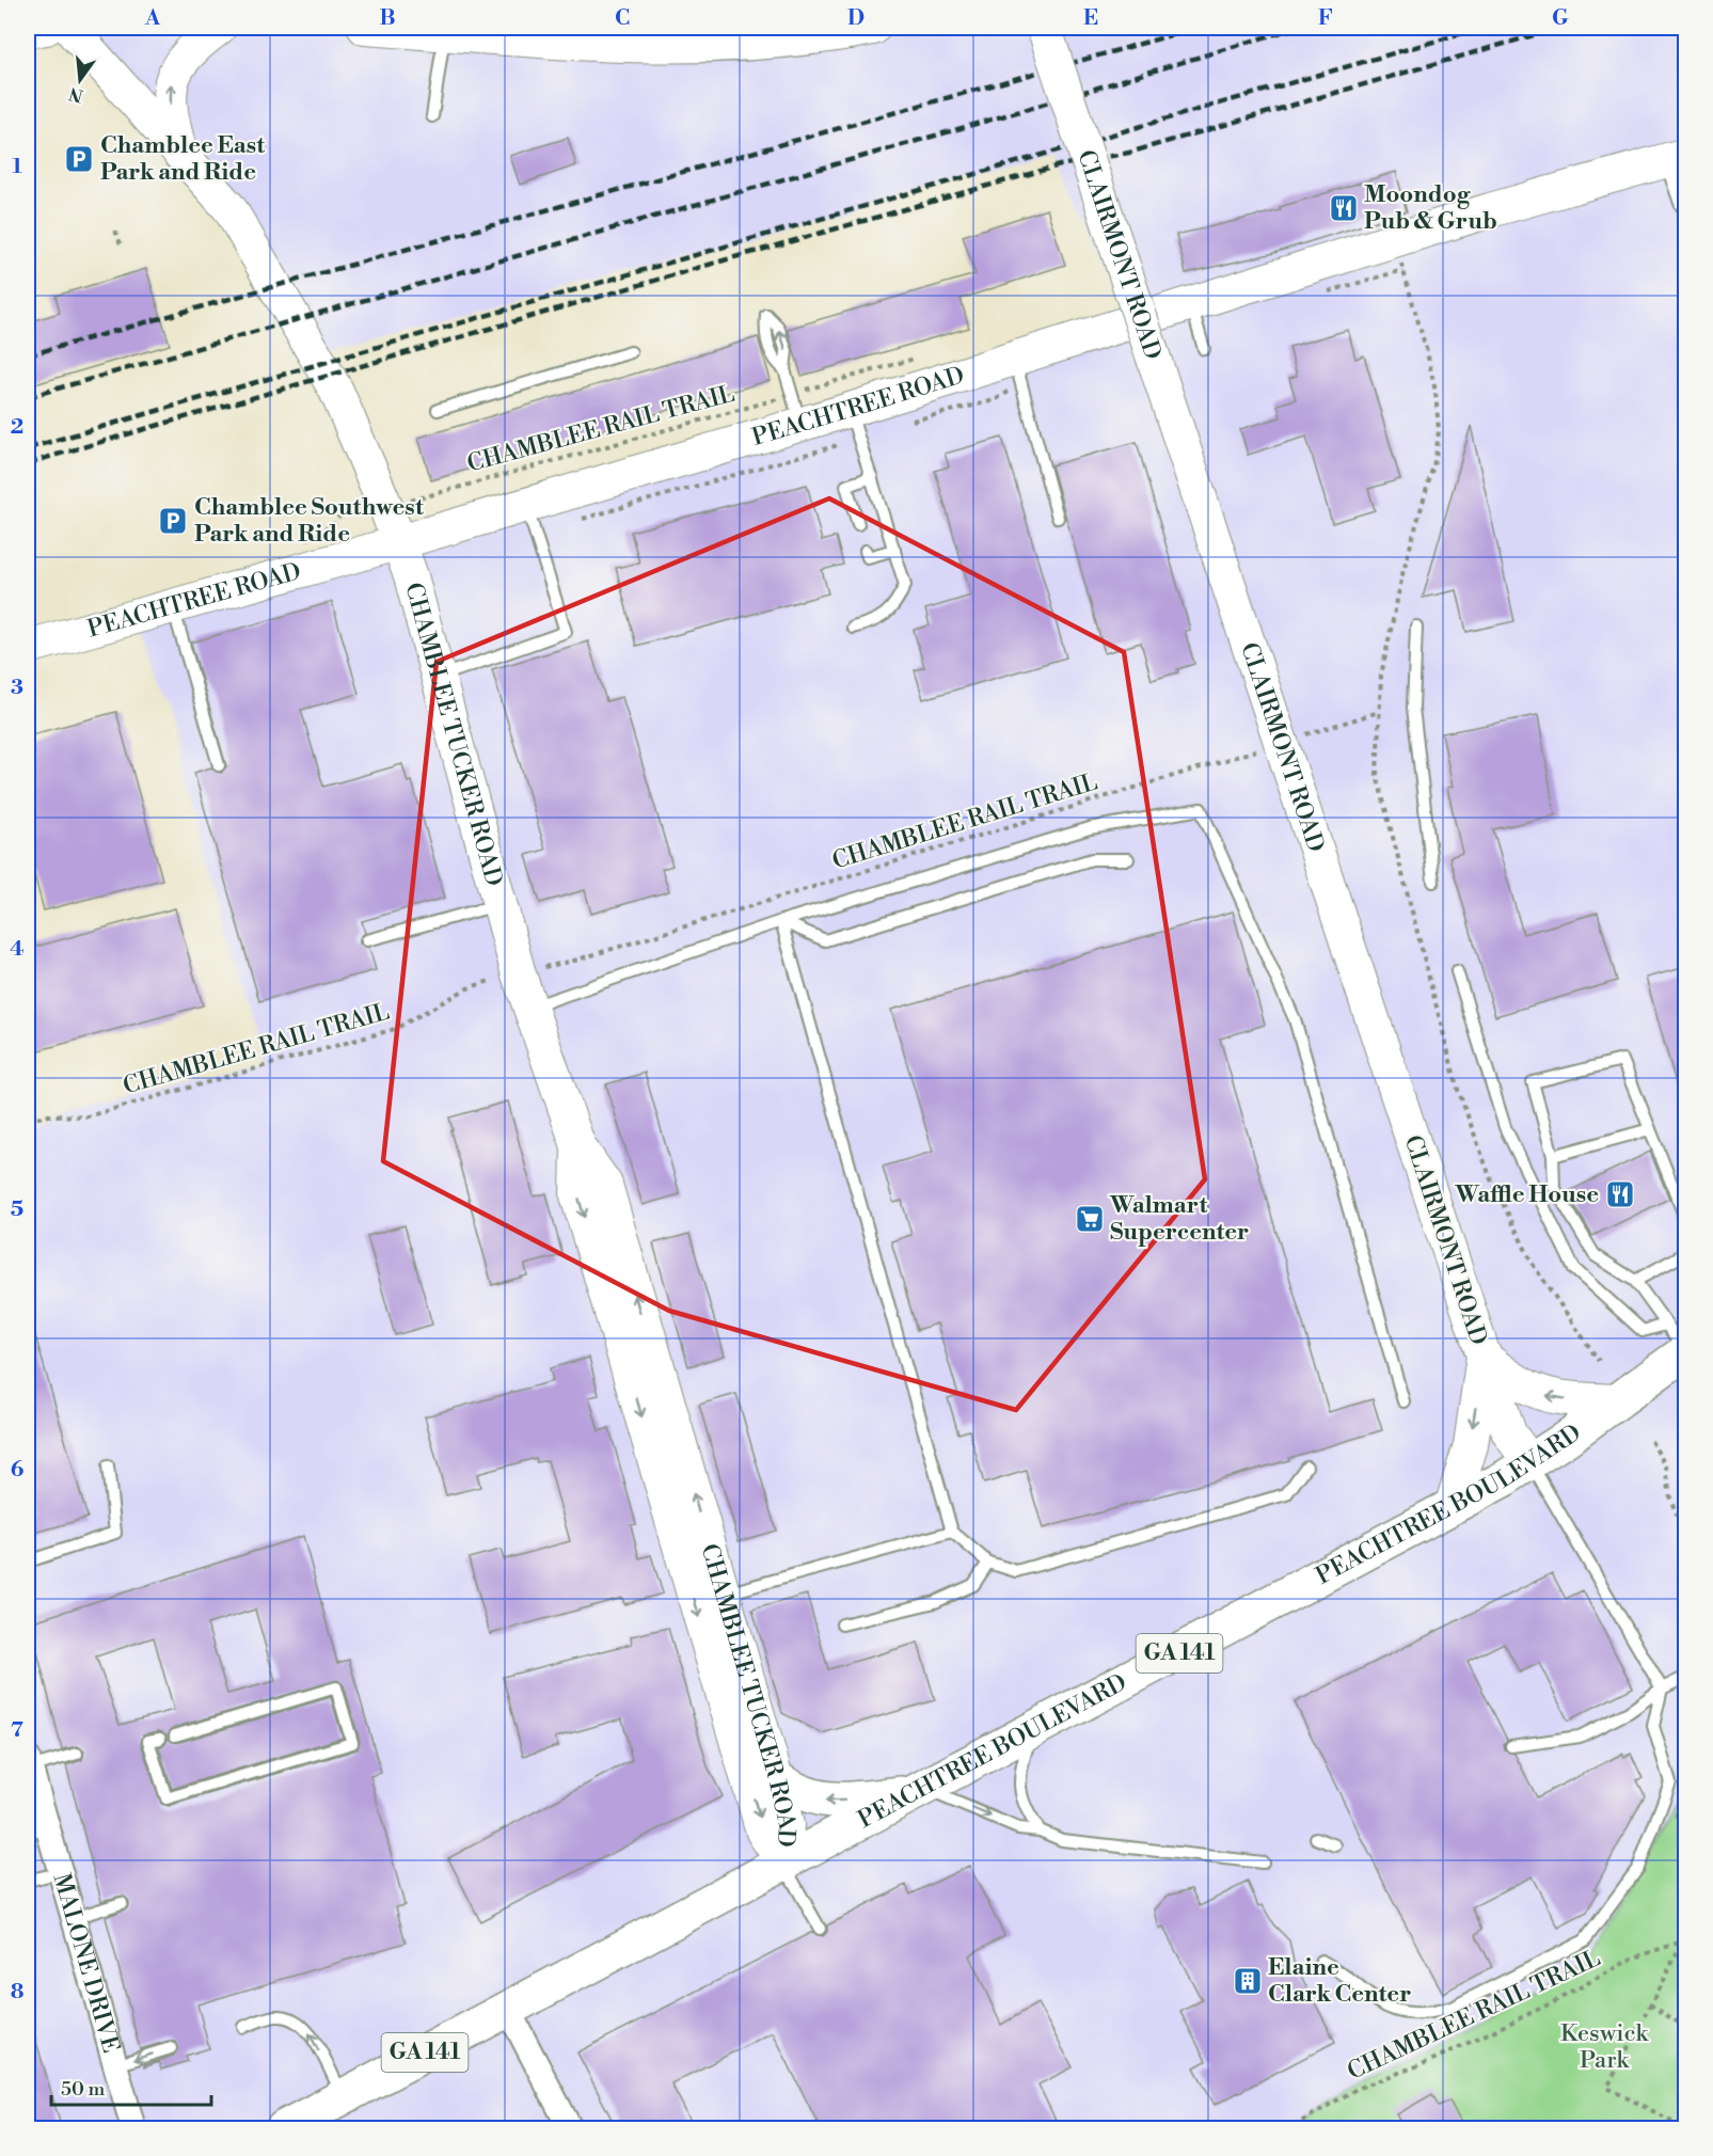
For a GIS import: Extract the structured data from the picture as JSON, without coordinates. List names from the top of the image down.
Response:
{
  "streets": {
    "highway": ["PEACHTREE BOULEVARD", "GA 141"],
    "main road": ["CLAIRMONT ROAD", "PEACHTREE ROAD", "CHAMBLEE TUCKER ROAD"],
    "street": ["MALONE DRIVE"],
    "path": ["CHAMBLEE RAIL TRAIL"]
  },
  "crossings": [
    ["CLAIRMONT ROAD", "PEACHTREE BOULEVARD"],
    ["PEACHTREE ROAD", "CHAMBLEE TUCKER ROAD"],
    ["CHAMBLEE TUCKER ROAD", "PEACHTREE BOULEVARD"]
  ],
  "parks": ["Keswick Park"],
  "places": {
    "parking": ["Chamblee East Park and Ride", "Chamblee Southwest Park and Ride"],
    "restaurant": ["Moondog Pub & Grub", "Waffle House"],
    "supermarket": ["Walmart Supercenter"],
    "building": ["Elaine Clark Center"]
  },
  "scale_bar": "50 m",
  "north": "bottom",
  "grid": {
    "columns": [
      "A",
      "B",
      "C",
      "D",
      "E",
      "F",
      "G"
    ],
    "rows": [
      "1",
      "2",
      "3",
      "4",
      "5",
      "6",
      "7",
      "8"
    ]
  }
}
